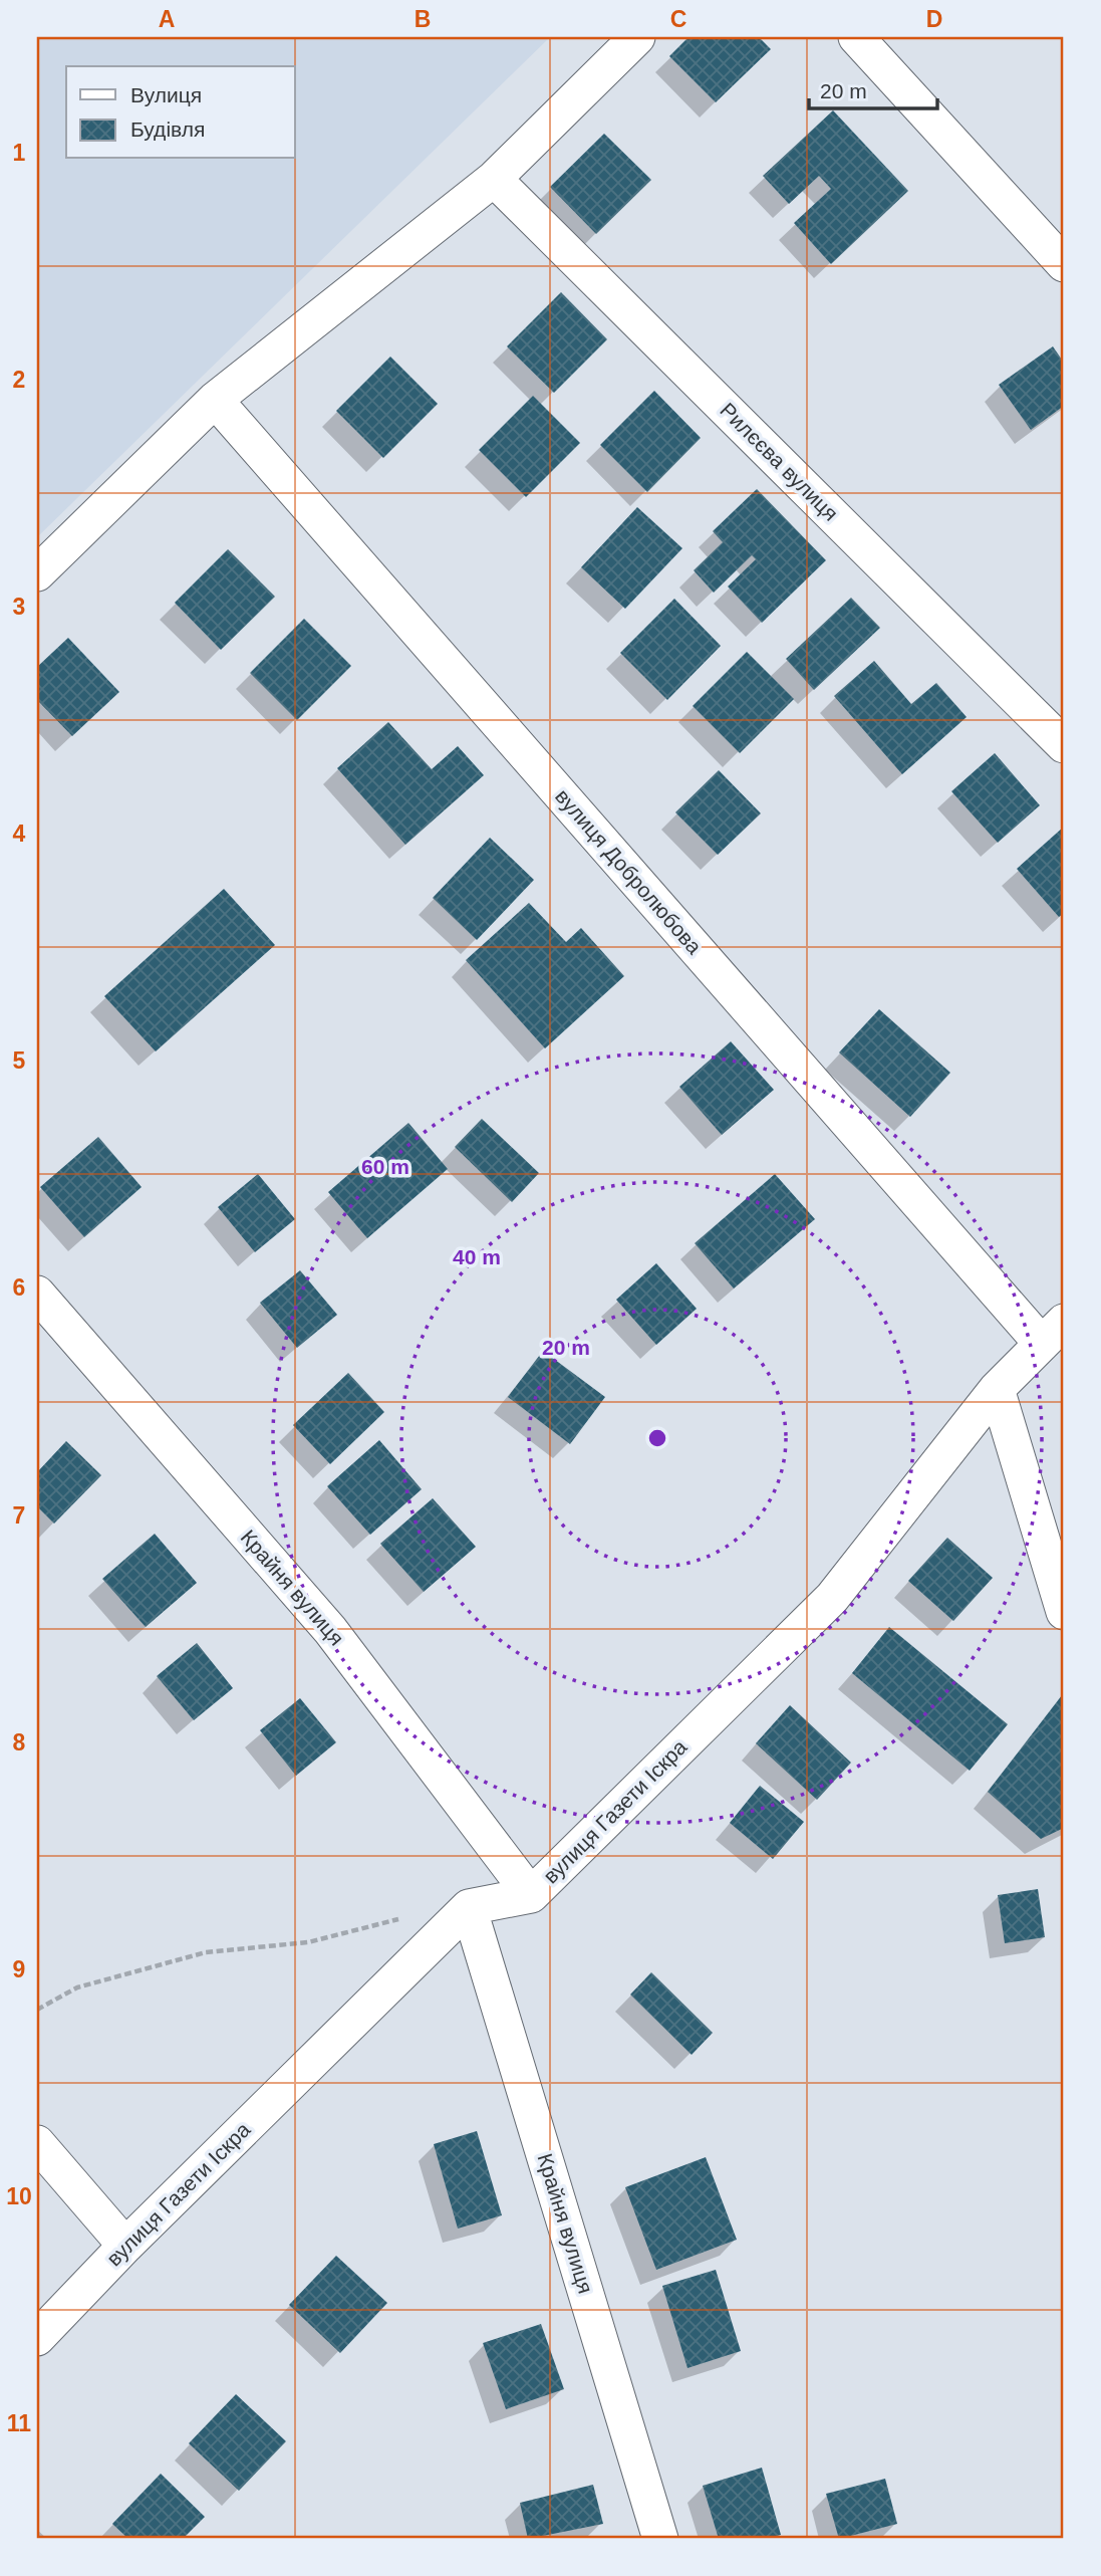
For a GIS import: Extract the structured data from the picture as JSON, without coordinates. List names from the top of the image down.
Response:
{
  "streets": {
    "street": [
      "Рилєєва вулиця",
      "вулиця Добролюбова",
      "Крайня вулиця",
      "вулиця Газети Іскра"
    ]
  },
  "crossings": [
    ["вулиця Добролюбова", "вулиця Газети Іскра"],
    ["Крайня вулиця", "вулиця Газети Іскра"]
  ],
  "legend": ["Вулиця", "Будівля"],
  "scale_bar": "20 m",
  "grid": {
    "columns": [
      "A",
      "B",
      "C",
      "D"
    ],
    "rows": [
      "1",
      "2",
      "3",
      "4",
      "5",
      "6",
      "7",
      "8",
      "9",
      "10",
      "11"
    ]
  },
  "rings": ["60 m", "40 m", "20 m"]
}
